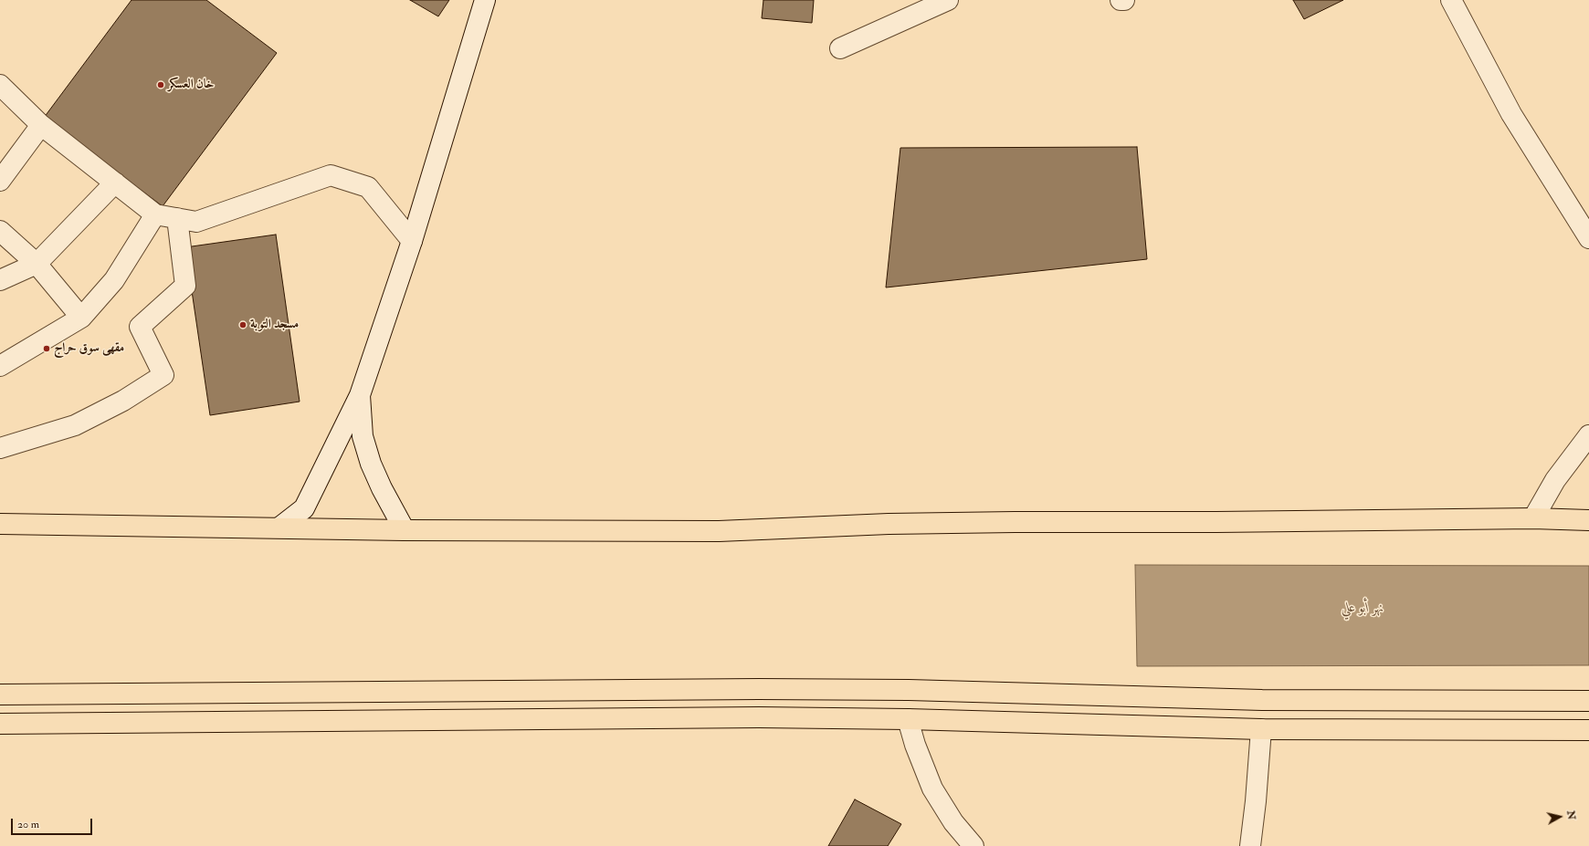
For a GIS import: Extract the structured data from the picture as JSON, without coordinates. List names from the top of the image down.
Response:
{
  "water": ["نهر أبو علي"],
  "places": ["خان العسكر", "مسجد التوبة", "مقهى سوق حراج"],
  "scale_bar": "20 m",
  "north": "right"
}
